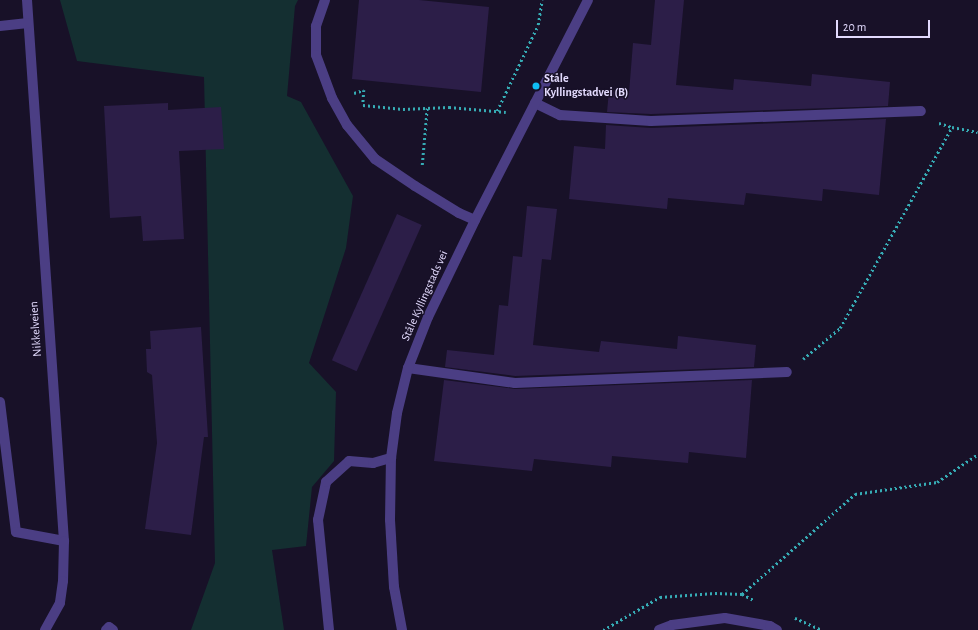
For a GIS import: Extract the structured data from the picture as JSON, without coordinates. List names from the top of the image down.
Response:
{
  "streets": {
    "street": ["Ståle Kyllingstads vei", "Nikkelveien"]
  },
  "places": ["Ståle Kyllingstadvei (B)"],
  "scale_bar": "20 m"
}
